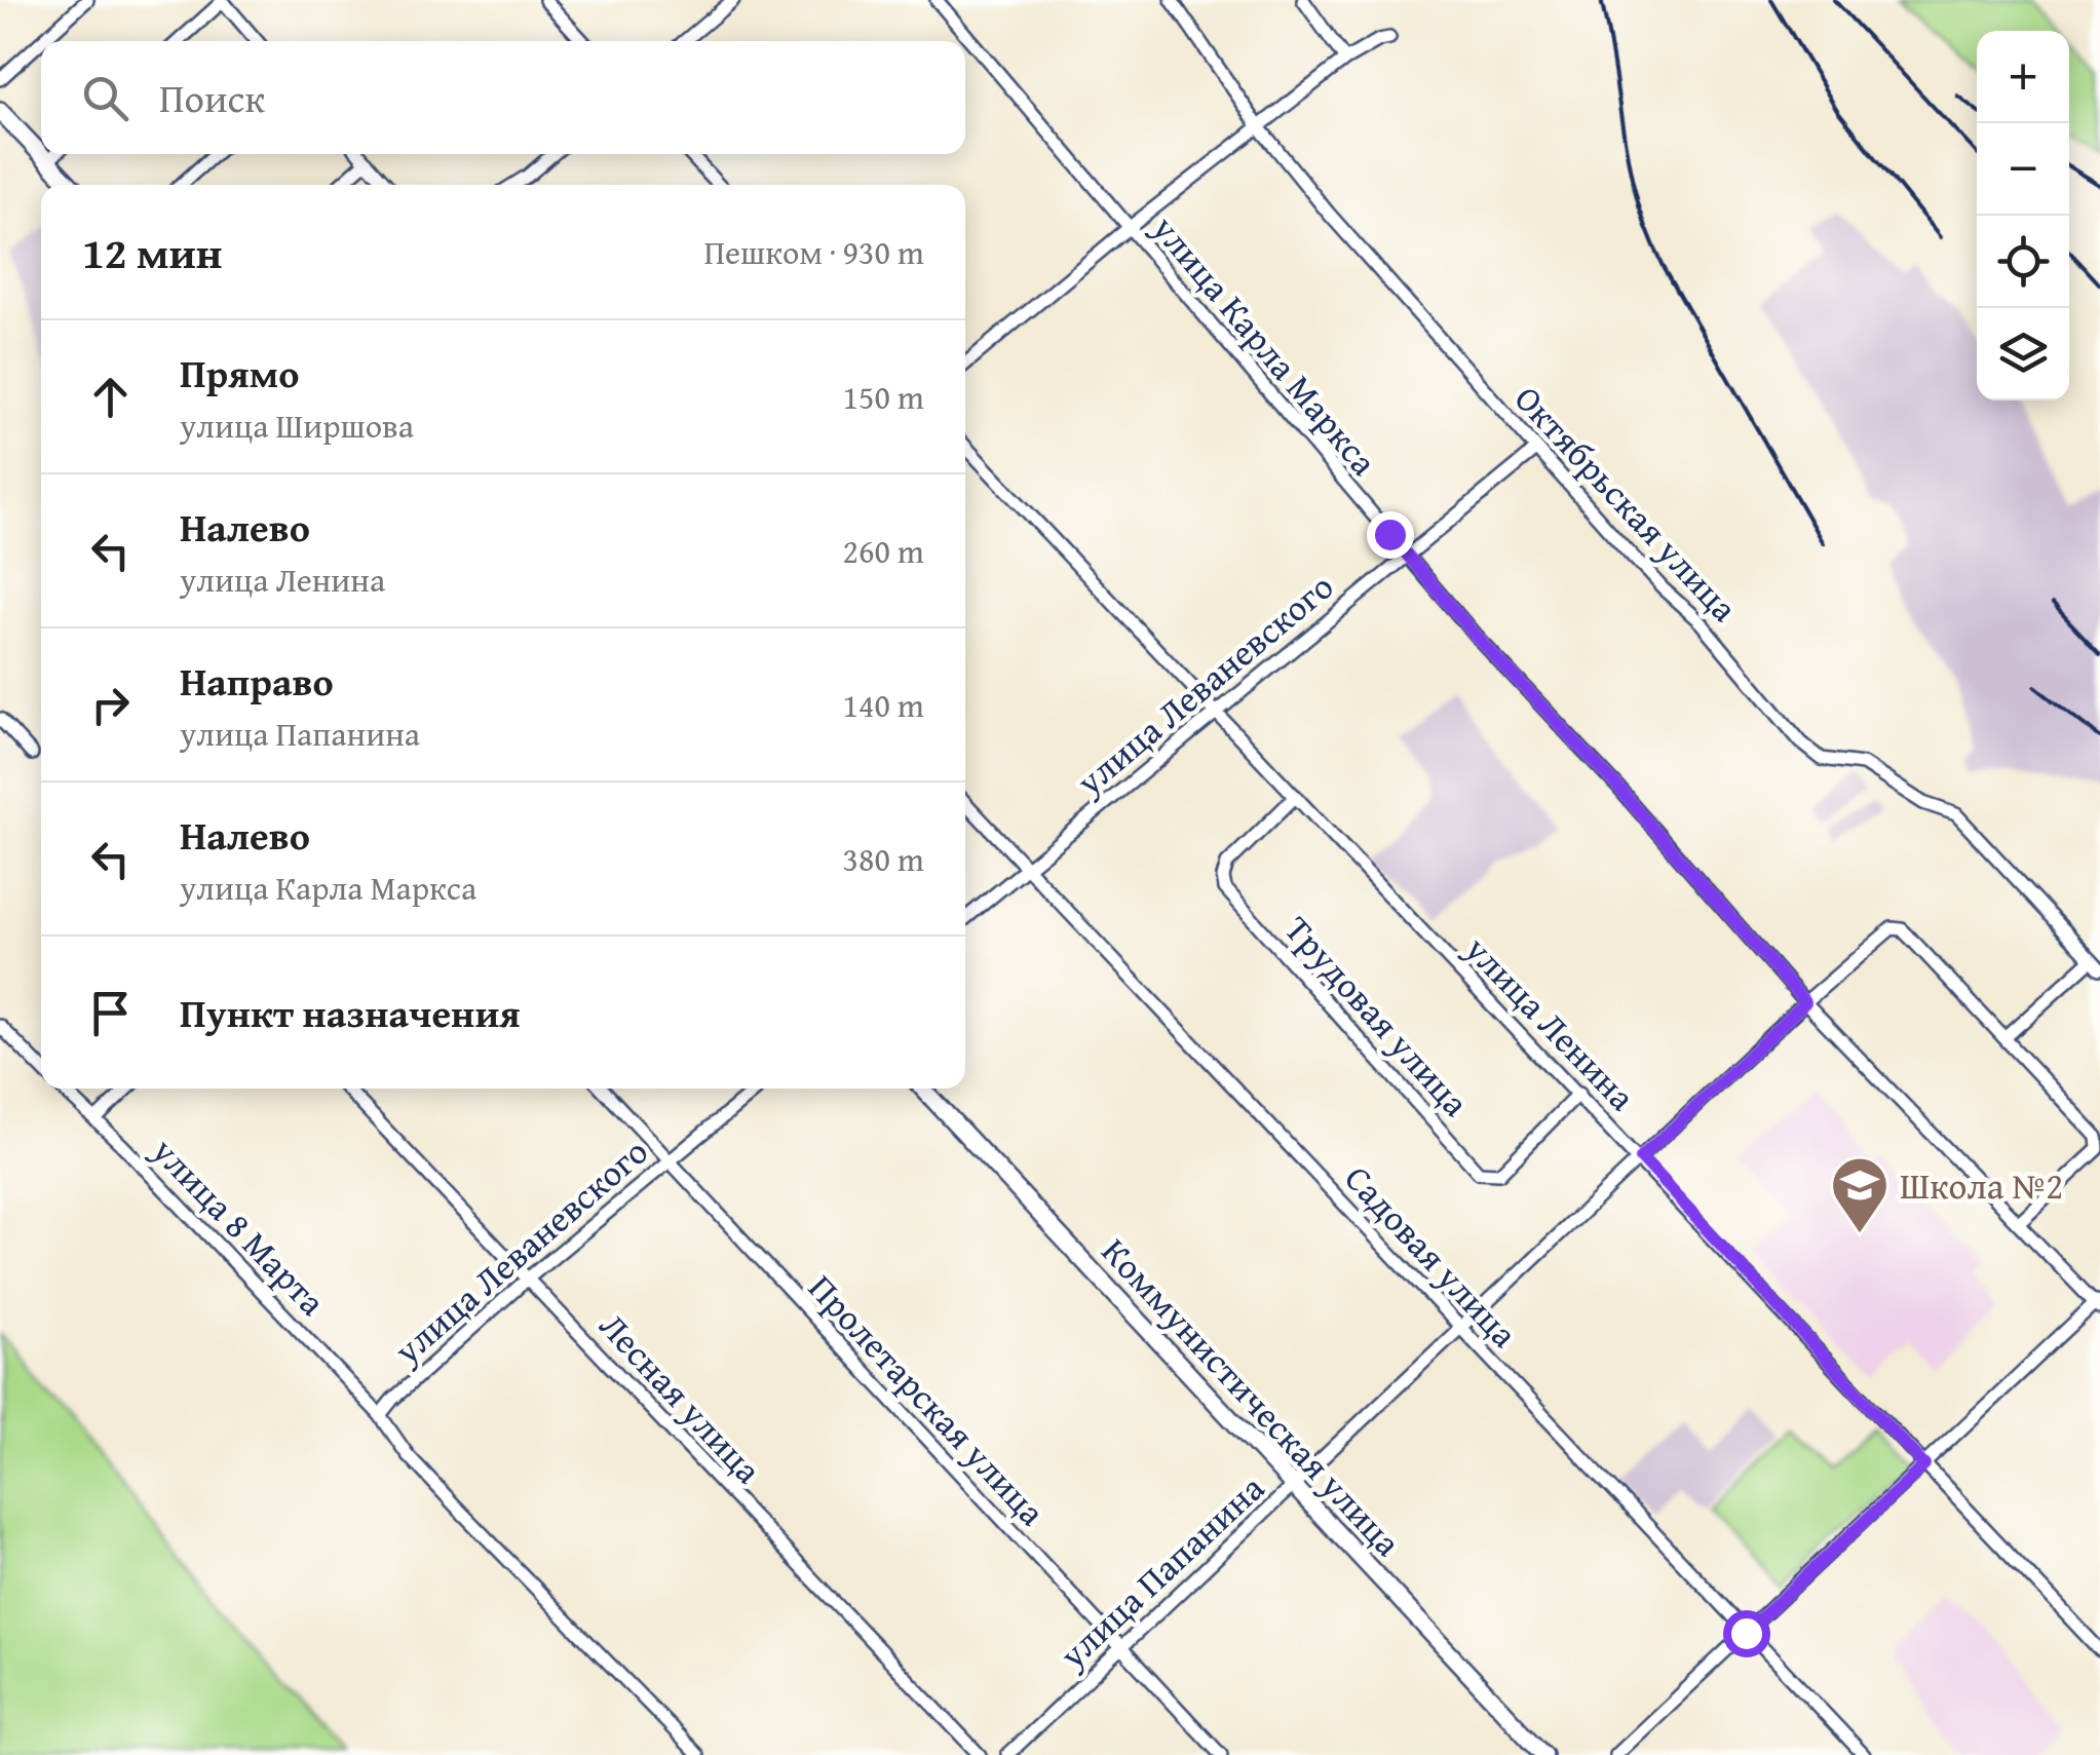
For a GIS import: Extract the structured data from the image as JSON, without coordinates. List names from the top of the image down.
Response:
{
  "streets": {
    "street": [
      "улица Карла Маркса",
      "Октябрьская улица",
      "улица Леваневского",
      "Трудовая улица",
      "улица Ленина",
      "улица 8 Марта",
      "Садовая улица",
      "Коммунистическая улица",
      "Лесная улица",
      "Пролетарская улица",
      "улица Папанина"
    ]
  },
  "crossings": [
    ["улица Карла Маркса", "улица Леваневского"],
    ["улица Карла Маркса", "улица Папанина"],
    ["Октябрьская улица", "улица Леваневского"],
    ["улица Леваневского", "улица Ленина"],
    ["улица Леваневского", "улица 8 Марта"],
    ["улица Леваневского", "Садовая улица"],
    ["улица Леваневского", "Лесная улица"],
    ["улица Леваневского", "Пролетарская улица"],
    ["Трудовая улица", "улица Ленина"],
    ["улица Ленина", "улица Папанина"],
    ["Садовая улица", "улица Папанина"],
    ["Коммунистическая улица", "улица Папанина"],
    ["Пролетарская улица", "улица Папанина"]
  ],
  "places": {
    "school or university": ["Школа №2"]
  },
  "page": {
    "map_buttons": ["+", "−"],
    "search": "Поиск",
    "heading": ["12 мин", "Пешком · 930 m"],
    "list": [
      ["Прямо", "улица Ширшова", "150 m"],
      ["Налево", "улица Ленина", "260 m"],
      ["Направо", "улица Папанина", "140 m"],
      ["Налево", "улица Карла Маркса", "380 m"],
      "Пункт назначения"
    ]
  }
}
